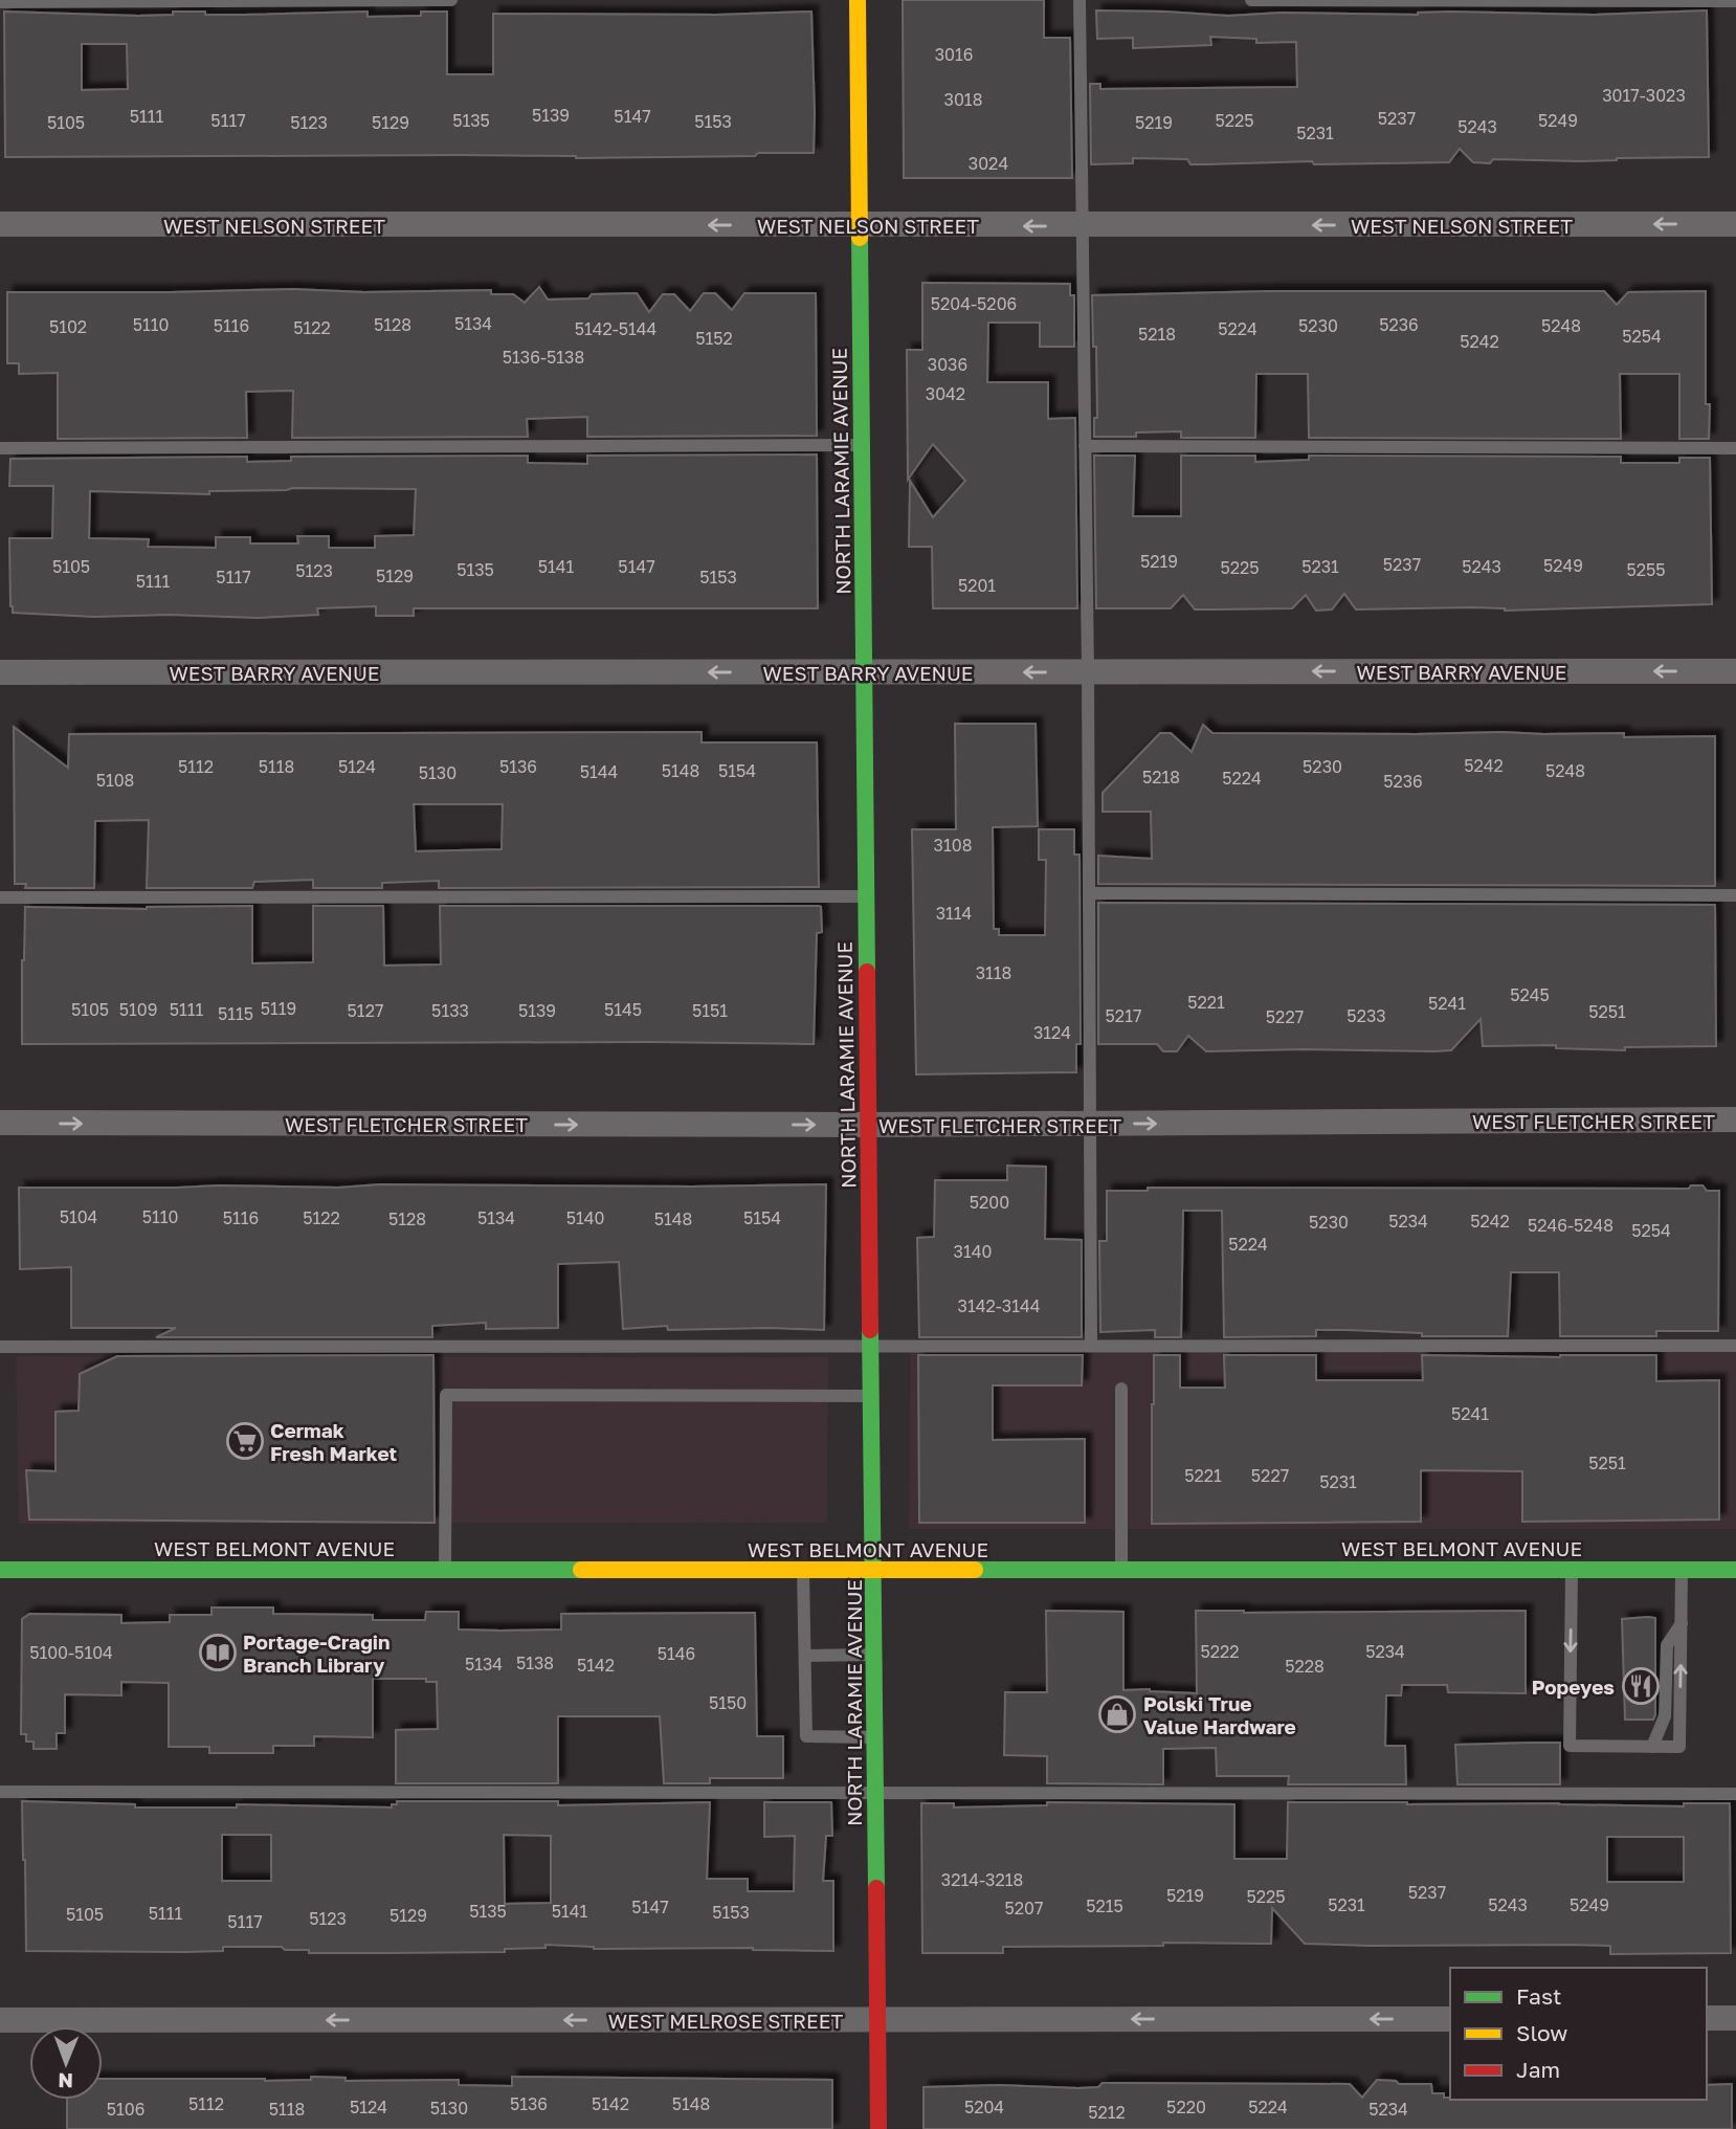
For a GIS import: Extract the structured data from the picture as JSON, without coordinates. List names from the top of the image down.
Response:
{
  "streets": {
    "street": [
      "WEST NELSON STREET",
      "NORTH LARAMIE AVENUE",
      "WEST BARRY AVENUE",
      "WEST FLETCHER STREET",
      "WEST BELMONT AVENUE",
      "WEST MELROSE STREET"
    ]
  },
  "crossings": [
    ["WEST NELSON STREET", "NORTH LARAMIE AVENUE"],
    ["NORTH LARAMIE AVENUE", "WEST BARRY AVENUE"],
    ["NORTH LARAMIE AVENUE", "WEST FLETCHER STREET"],
    ["NORTH LARAMIE AVENUE", "WEST BELMONT AVENUE"],
    ["NORTH LARAMIE AVENUE", "WEST MELROSE STREET"]
  ],
  "one_way": [
    "WEST NELSON STREET",
    "WEST BARRY AVENUE",
    "WEST FLETCHER STREET",
    "WEST MELROSE STREET"
  ],
  "places": {
    "supermarket": ["Cermak Fresh Market"],
    "library": ["Portage-Cragin Branch Library"],
    "restaurant": ["Popeyes"],
    "shop": ["Polski True Value Hardware"]
  },
  "house_numbers": [
    "3016",
    "3017-3023",
    "3018",
    "5139",
    "5111",
    "5147",
    "5237",
    "5117",
    "5135",
    "5225",
    "5249",
    "5153",
    "5105",
    "5123",
    "5129",
    "5219",
    "5243",
    "5231",
    "3024",
    "5204-5206",
    "5134",
    "5110",
    "5128",
    "5236",
    "5116",
    "5230",
    "5248",
    "5102",
    "5122",
    "5142-5144",
    "5224",
    "5218",
    "5254",
    "5152",
    "5242",
    "5136-5138",
    "3036",
    "3042",
    "5219",
    "5237",
    "5249",
    "5105",
    "5141",
    "5147",
    "5231",
    "5243",
    "5225",
    "5135",
    "5255",
    "5123",
    "5129",
    "5117",
    "5153",
    "5111",
    "5201",
    "5242",
    "5112",
    "5118",
    "5124",
    "5136",
    "5230",
    "5148",
    "5154",
    "5248",
    "5144",
    "5130",
    "5218",
    "5224",
    "5108",
    "5236",
    "3108",
    "3114",
    "3118",
    "5245",
    "5221",
    "5241",
    "5119",
    "5105",
    "5109",
    "5111",
    "5145",
    "5127",
    "5133",
    "5139",
    "5151",
    "5251",
    "5115",
    "5217",
    "5233",
    "5227",
    "3124",
    "5200",
    "5104",
    "5110",
    "5116",
    "5122",
    "5134",
    "5140",
    "5154",
    "5128",
    "5148",
    "5234",
    "5242",
    "5230",
    "5246-5248",
    "5254",
    "5224",
    "3140",
    "3142-3144",
    "5241",
    "5251",
    "5221",
    "5227",
    "5231",
    "5222",
    "5234",
    "5100-5104",
    "5146",
    "5138",
    "5134",
    "5142",
    "5228",
    "5150",
    "3214-3218",
    "5237",
    "5219",
    "5225",
    "5231",
    "5243",
    "5249",
    "5215",
    "5147",
    "5207",
    "5135",
    "5141",
    "5153",
    "5111",
    "5105",
    "5129",
    "5123",
    "5117",
    "5112",
    "5136",
    "5142",
    "5148",
    "5124",
    "5204",
    "5220",
    "5224",
    "5130",
    "5106",
    "5118",
    "5234",
    "5212"
  ],
  "legend": ["Fast", "Slow", "Jam"],
  "north": "bottom"
}
